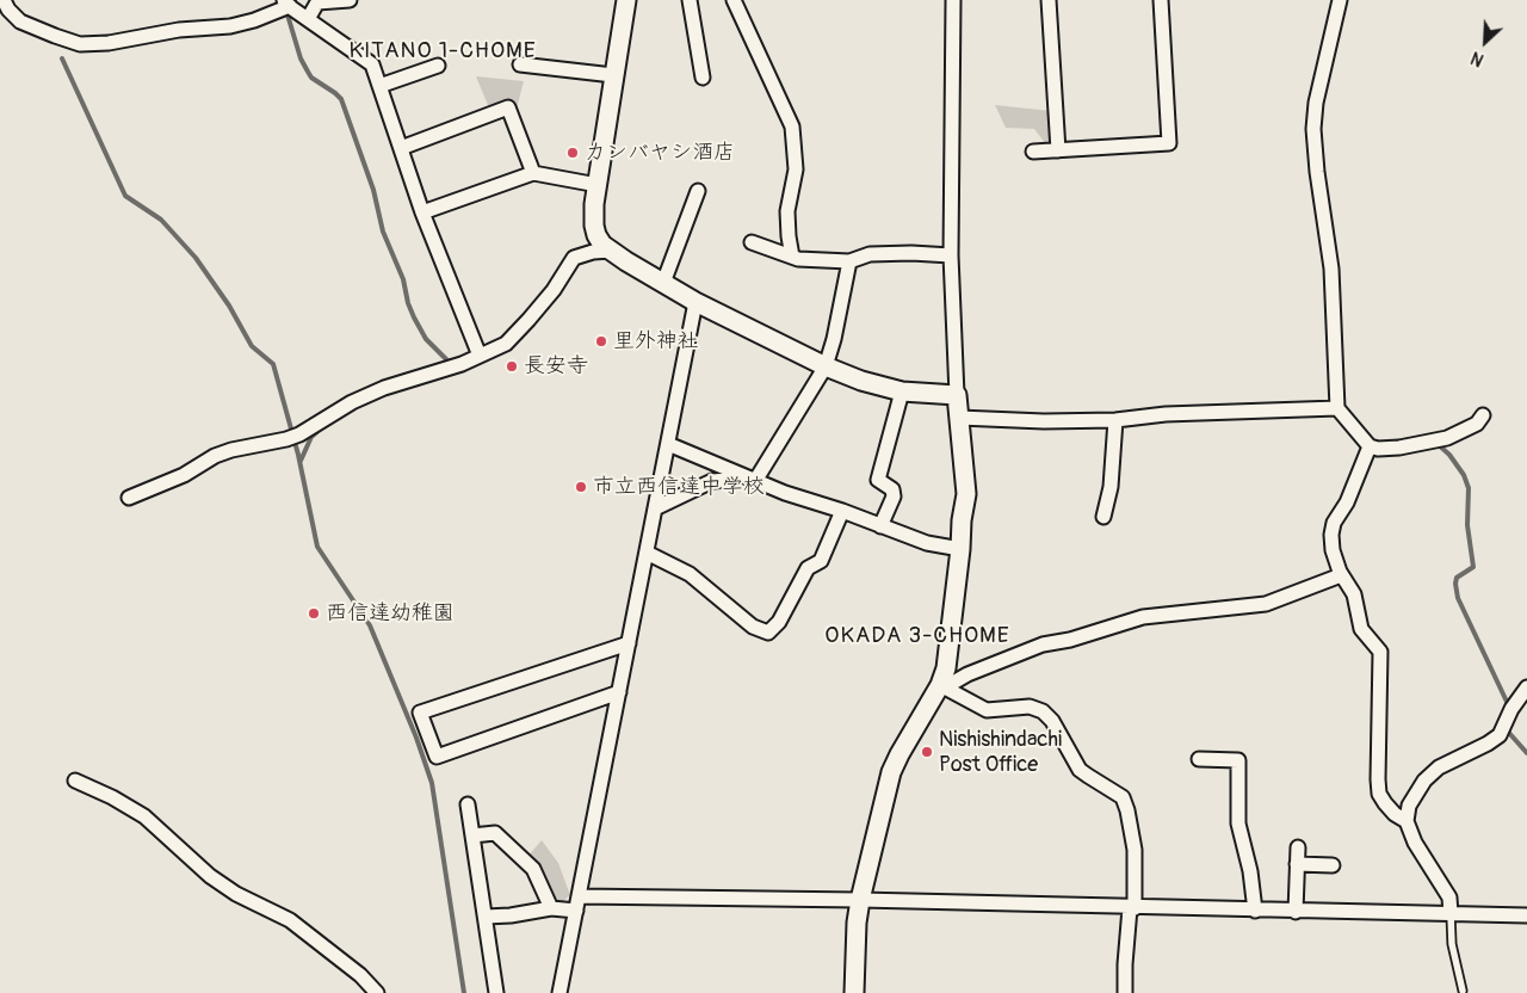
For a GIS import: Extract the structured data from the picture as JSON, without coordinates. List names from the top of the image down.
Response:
{
  "districts": ["KITANO 1-CHOME", "OKADA 3-CHOME"],
  "places": [
    "カンバヤシ酒店",
    "里外神社",
    "長安寺",
    "市立西信達中学校",
    "西信達幼稚園",
    "Nishishindachi Post Office"
  ],
  "north": "bottom left"
}
